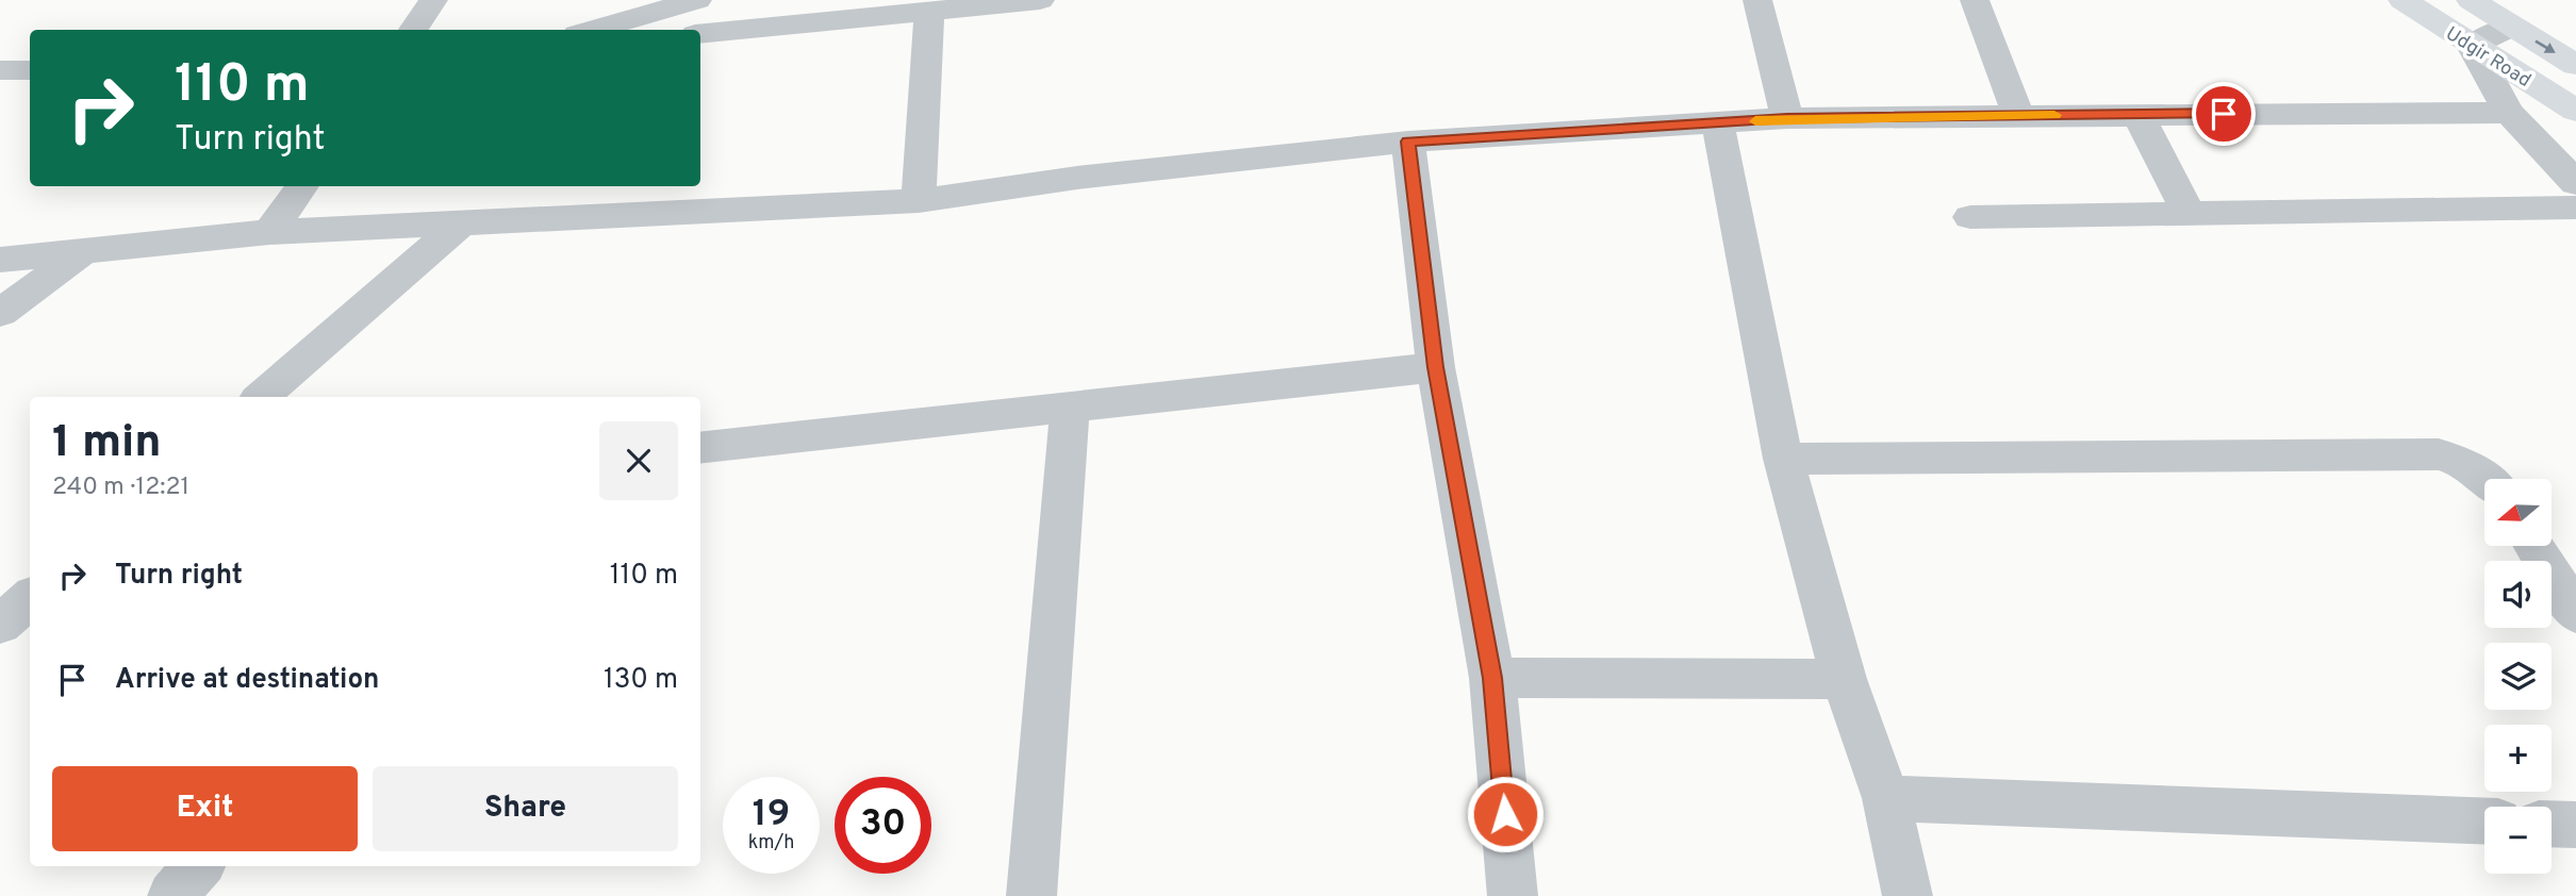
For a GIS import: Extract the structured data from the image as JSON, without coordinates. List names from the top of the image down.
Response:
{
  "streets": {
    "highway": ["Udgir Road"]
  },
  "north": "left",
  "page": {
    "turn": ["110 m", "Turn right"],
    "heading": ["1 min", "240 m · 12:21"],
    "map_buttons": ["+", "−"],
    "list": [
      {
        "name": "Turn right",
        "value": "110 m"
      },
      {
        "name": "Arrive at destination",
        "value": "130 m"
      }
    ],
    "buttons": ["Exit", "Share"],
    "speed": "19 km/h",
    "limit": "30"
  }
}
